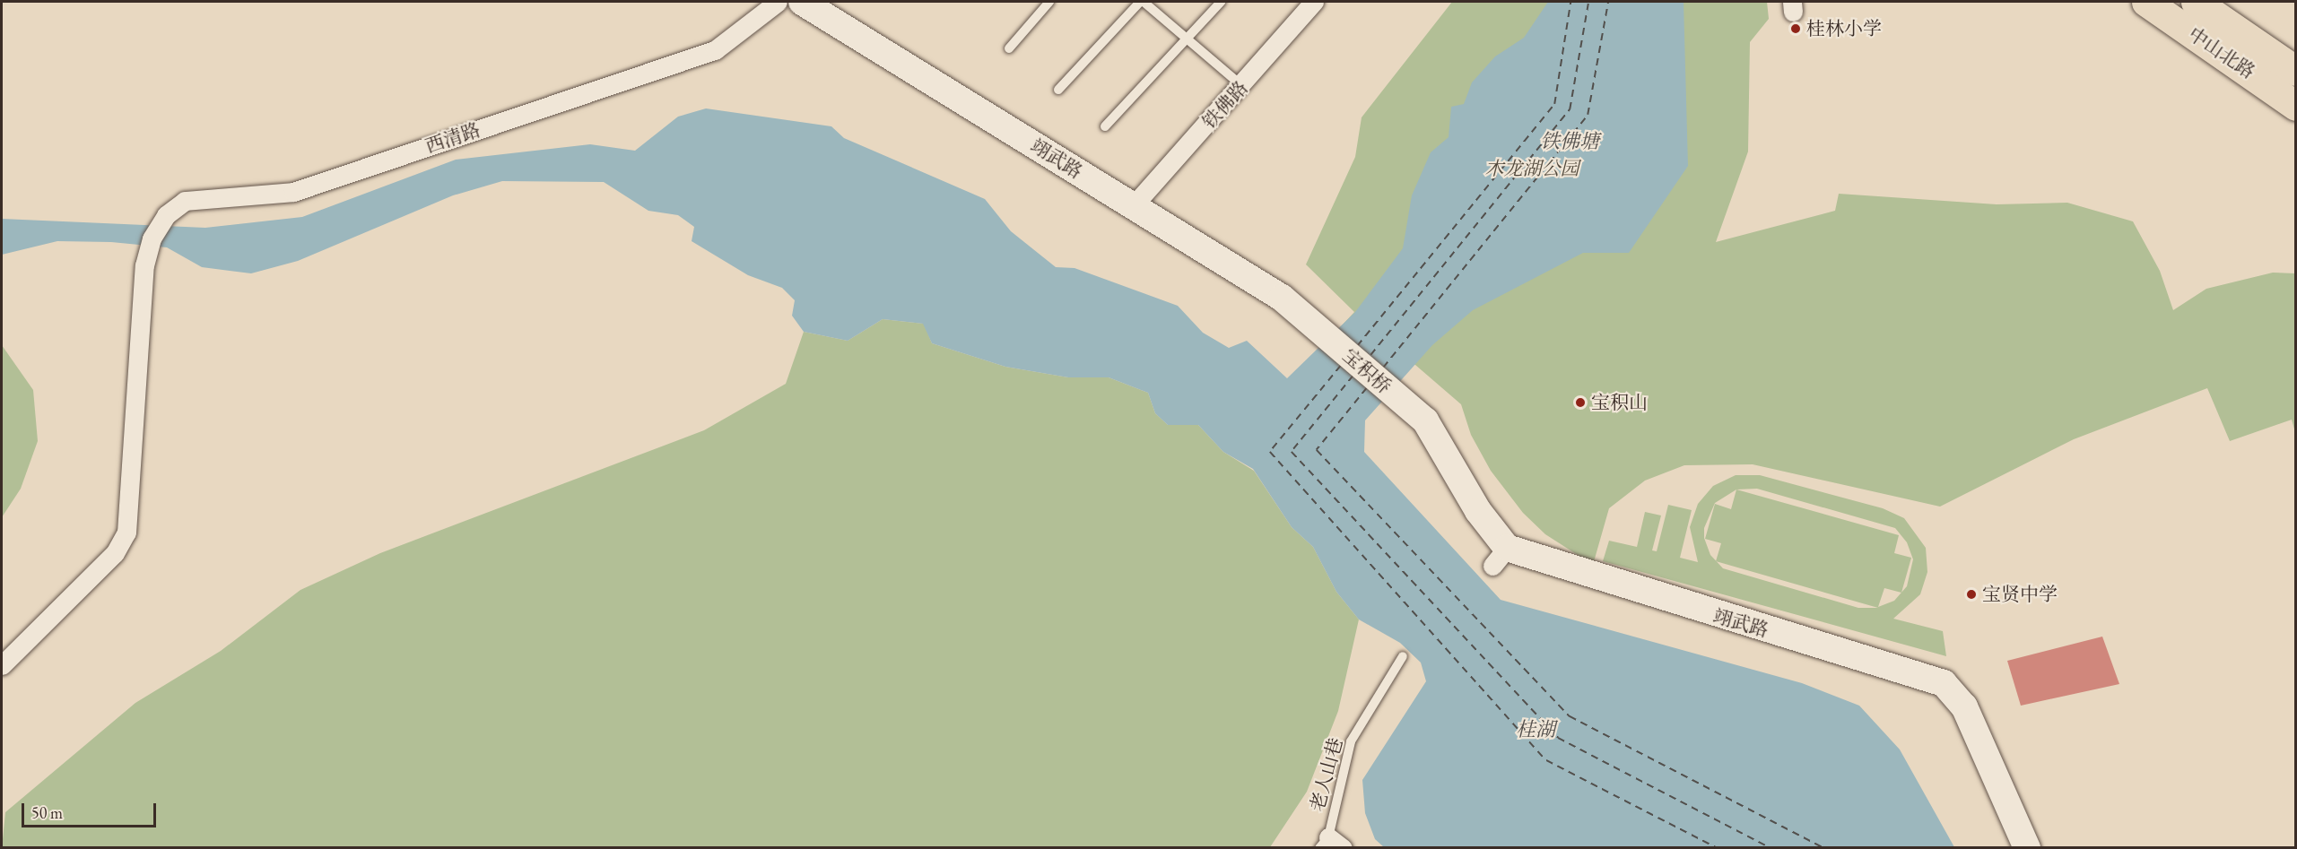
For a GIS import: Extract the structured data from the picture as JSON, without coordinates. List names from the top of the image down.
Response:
{
  "streets": {
    "highway": ["中山北路"],
    "main road": ["翊武路", "宝积桥"],
    "street": ["铁佛路", "西清路"],
    "lane": ["老人山巷"]
  },
  "crossings": [
    ["铁佛路", "翊武路"],
    ["翊武路", "宝积桥"]
  ],
  "water": ["铁佛塘", "桂湖"],
  "parks": ["木龙湖公园"],
  "places": ["桂林小学", "宝积山", "宝贤中学"],
  "scale_bar": "50 m"
}
